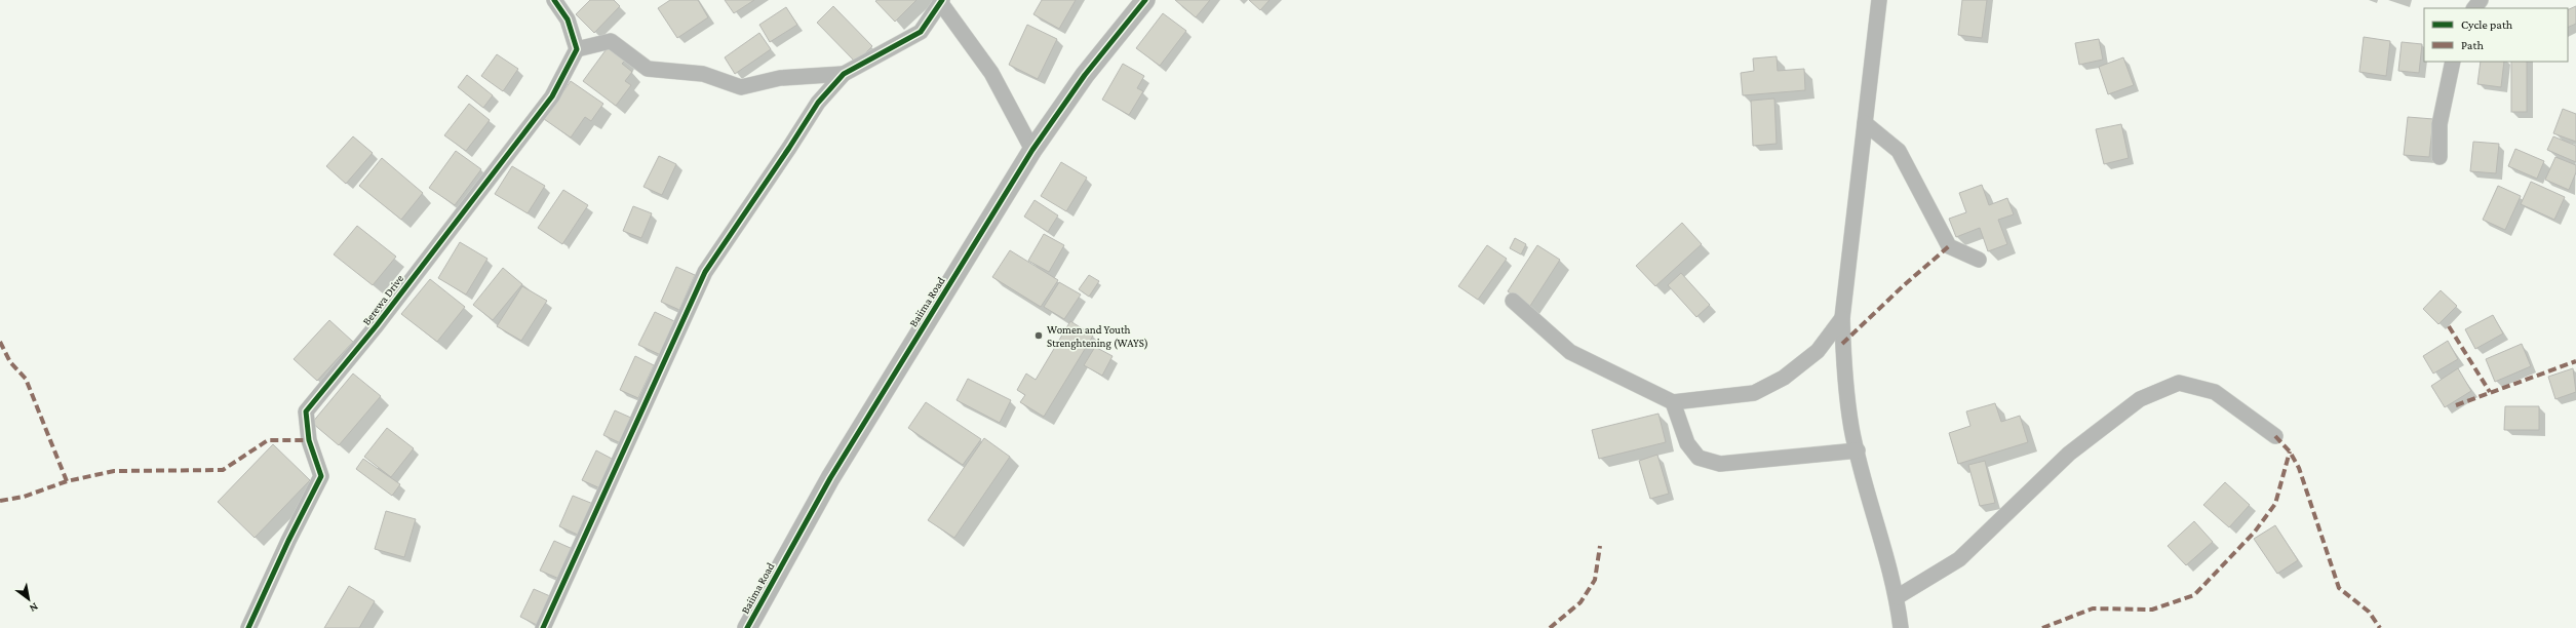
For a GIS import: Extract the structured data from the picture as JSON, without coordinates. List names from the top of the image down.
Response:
{
  "streets": {
    "street": ["Berewa Drive", "Baiima Road"]
  },
  "places": ["Women and Youth Strenghtening (WAYS)"],
  "legend": ["Cycle path", "Path"],
  "north": "bottom right"
}
